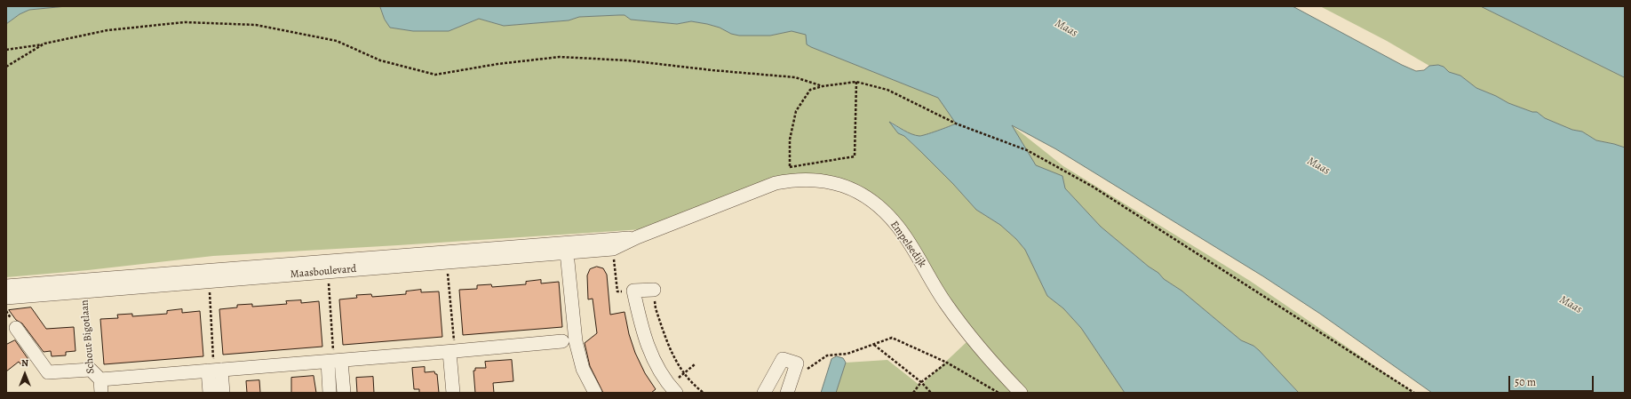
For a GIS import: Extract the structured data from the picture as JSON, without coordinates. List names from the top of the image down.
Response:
{
  "streets": {
    "street": ["Empelsedijk", "Maasboulevard"],
    "path": ["Schout Bigotlaan"]
  },
  "crossings": [
    ["Empelsedijk", "Maasboulevard"],
    ["Maasboulevard", "Schout Bigotlaan"]
  ],
  "water": ["Maas"],
  "scale_bar": "50 m",
  "north": "top"
}
